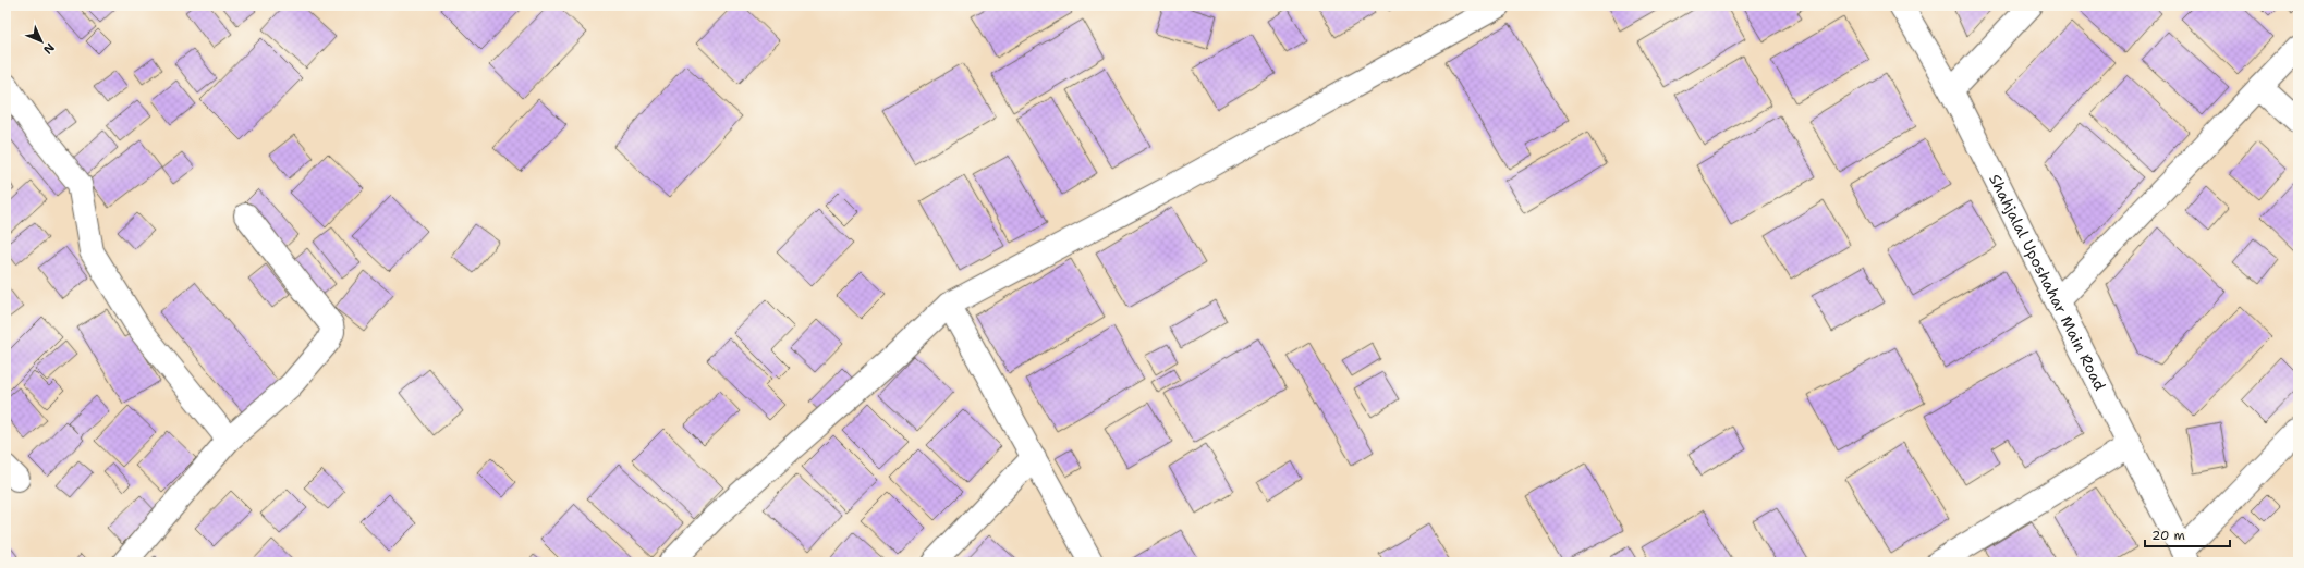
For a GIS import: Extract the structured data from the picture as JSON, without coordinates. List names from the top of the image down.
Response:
{
  "streets": {
    "street": ["Shahjalal Uposhahar Main Road"]
  },
  "scale_bar": "20 m",
  "north": "bottom right"
}
